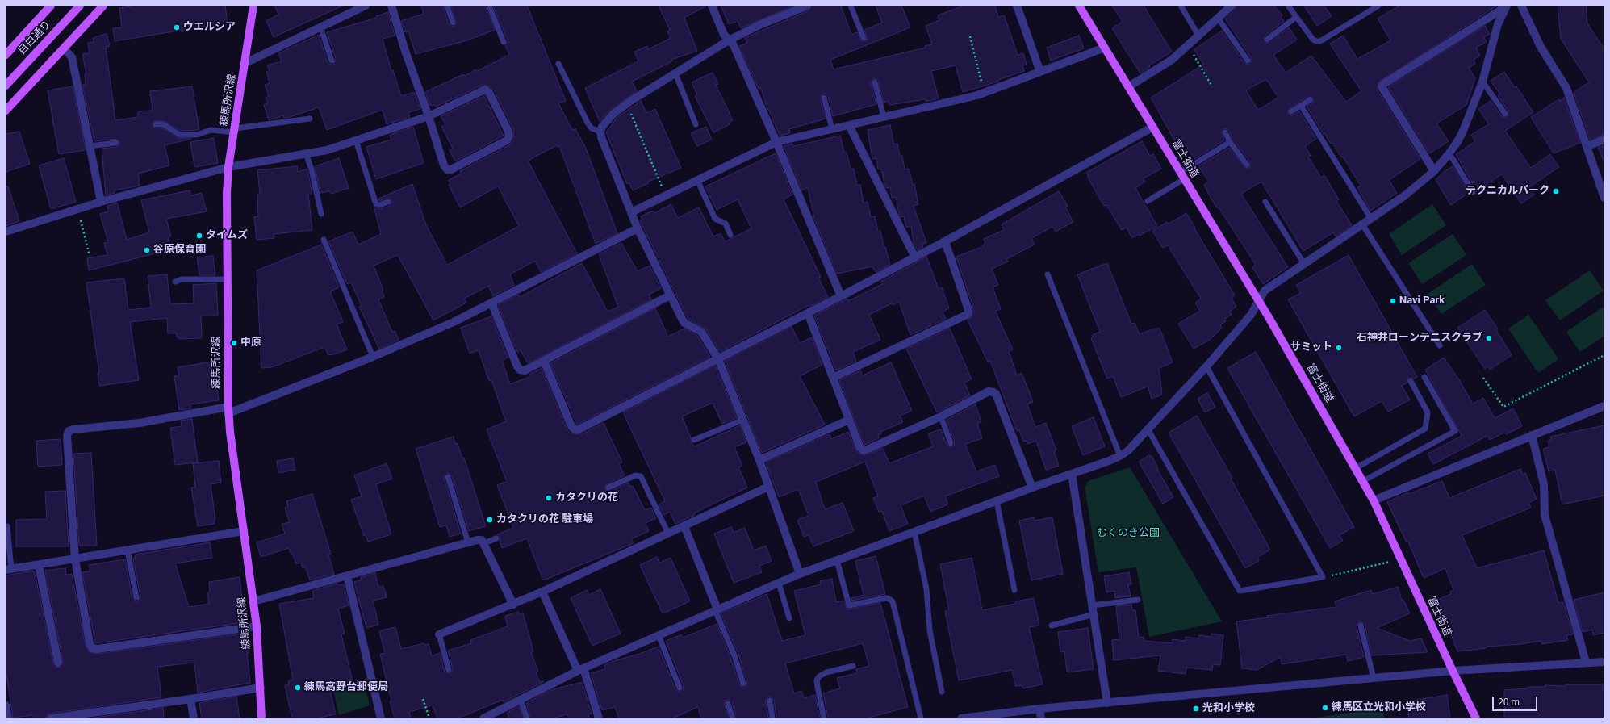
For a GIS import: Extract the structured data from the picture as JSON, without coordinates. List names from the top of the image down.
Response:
{
  "streets": {
    "main road": ["目白通り", "練馬所沢線", "富士街道"]
  },
  "parks": ["むくのき公園"],
  "places": [
    "ウエルシア",
    "テクニカルパーク",
    "タイムズ",
    "谷原保育園",
    "Navi Park",
    "石神井ローンテニスクラブ",
    "中原",
    "サミット",
    "カタクリの花",
    "カタクリの花 駐車場",
    "練馬高野台郵便局",
    "練馬区立光和小学校",
    "光和小学校"
  ],
  "scale_bar": "20 m"
}
